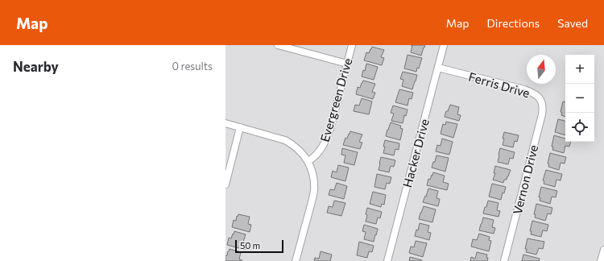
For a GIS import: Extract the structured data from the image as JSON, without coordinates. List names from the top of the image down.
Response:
{
  "streets": {
    "street": [
      "Ferris Drive",
      "Evergreen Drive",
      "Hacker Drive",
      "Vernon Drive"
    ]
  },
  "crossings": [
    ["Ferris Drive", "Hacker Drive"],
    ["Ferris Drive", "Vernon Drive"]
  ],
  "scale_bar": "50 m",
  "north": "top",
  "page": {
    "header": "Map",
    "nav": ["Map", "Directions", "Saved"],
    "heading": ["Nearby", "0 results"],
    "map_buttons": ["+", "−"],
    "scale": "50 m"
  }
}
